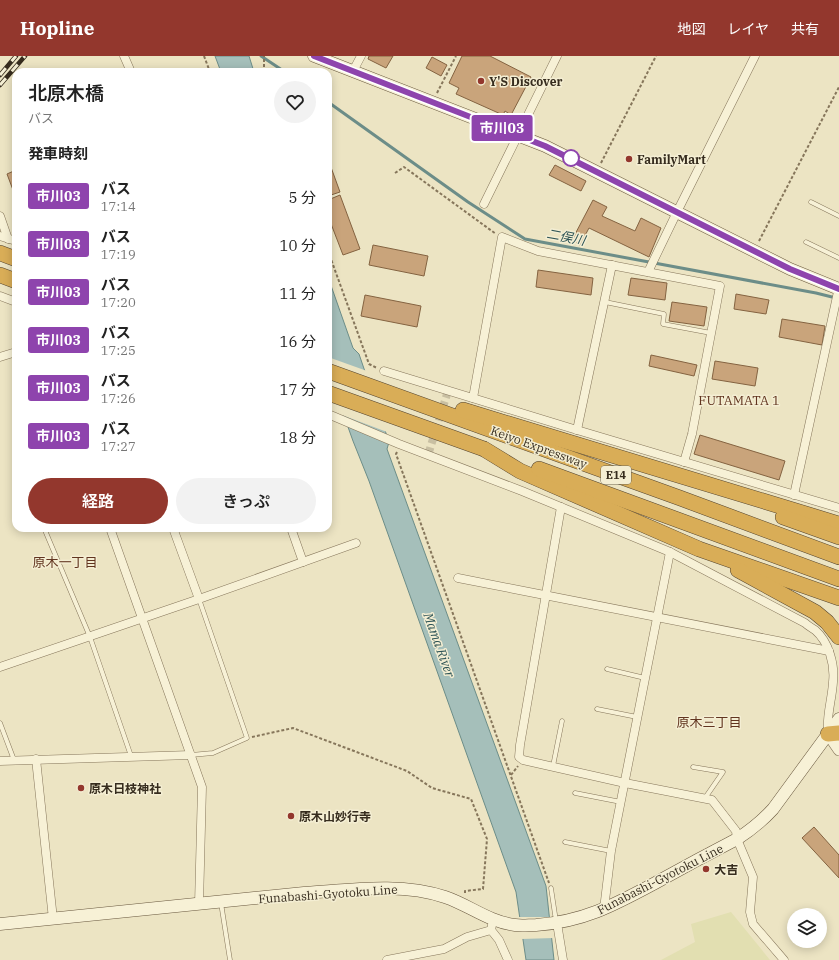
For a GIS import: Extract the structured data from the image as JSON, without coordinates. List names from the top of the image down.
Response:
{
  "streets": {
    "highway": ["Keiyo Expressway", "E14"],
    "main road": ["Funabashi-Gyotoku Line"]
  },
  "districts": ["FUTAMATA 1", "原木一丁目", "原木三丁目"],
  "water": ["二俣川", "Mama River"],
  "places": [
    "Y'S Discover",
    "FamilyMart",
    "原木日枝神社",
    "原木山妙行寺",
    "大吉"
  ],
  "lines": ["bus line 市川03"],
  "page": {
    "header": "Hopline",
    "nav": ["地図", "レイヤ", "共有"],
    "on_map": "市川03",
    "heading": [
      ["北原木橋", "バス"],
      "発車時刻"
    ],
    "list": [
      {
        "mark": "市川03",
        "name": "バス",
        "note": "17:14",
        "value": "5 分"
      },
      {
        "mark": "市川03",
        "name": "バス",
        "note": "17:19",
        "value": "10 分"
      },
      {
        "mark": "市川03",
        "name": "バス",
        "note": "17:20",
        "value": "11 分"
      },
      {
        "mark": "市川03",
        "name": "バス",
        "note": "17:25",
        "value": "16 分"
      },
      {
        "mark": "市川03",
        "name": "バス",
        "note": "17:26",
        "value": "17 分"
      },
      {
        "mark": "市川03",
        "name": "バス",
        "note": "17:27",
        "value": "18 分"
      }
    ],
    "buttons": ["経路", "きっぷ"]
  }
}
